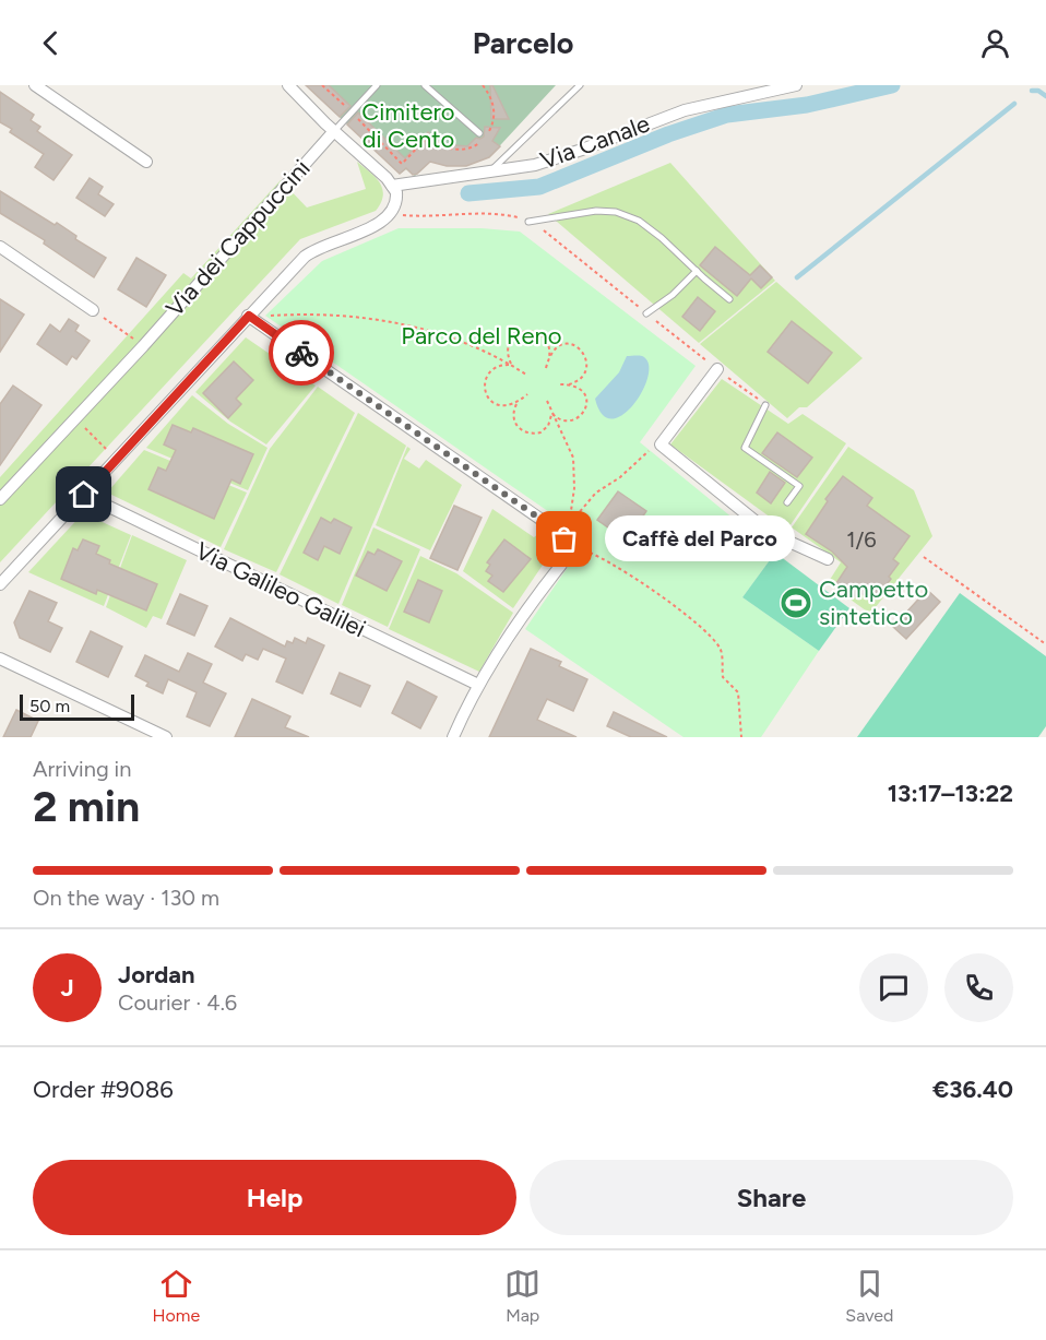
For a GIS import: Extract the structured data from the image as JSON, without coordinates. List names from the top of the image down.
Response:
{
  "streets": {
    "street": ["Via Canale", "Via dei Cappuccini", "Via Galileo Galilei"]
  },
  "parks": ["Cimitero di Cento", "Parco del Reno"],
  "places": {
    "other": ["Caffè del Parco"],
    "sports": ["Campetto sintetico"]
  },
  "house_numbers": ["1/6"],
  "scale_bar": "50 m",
  "page": {
    "header": "Parcelo",
    "bubble": "Caffè del Parco",
    "scale": "50 m",
    "heading": ["2 min", "Arriving in", "13:17–13:22"],
    "panel": [
      "Jordan",
      "Courier · 4.6",
      "Order #9086",
      "€36.40"
    ],
    "bar": "On the way · 130 m",
    "round": "J",
    "buttons": ["Help", "Share"],
    "tabs": ["Home", "Map", "Saved"]
  }
}
